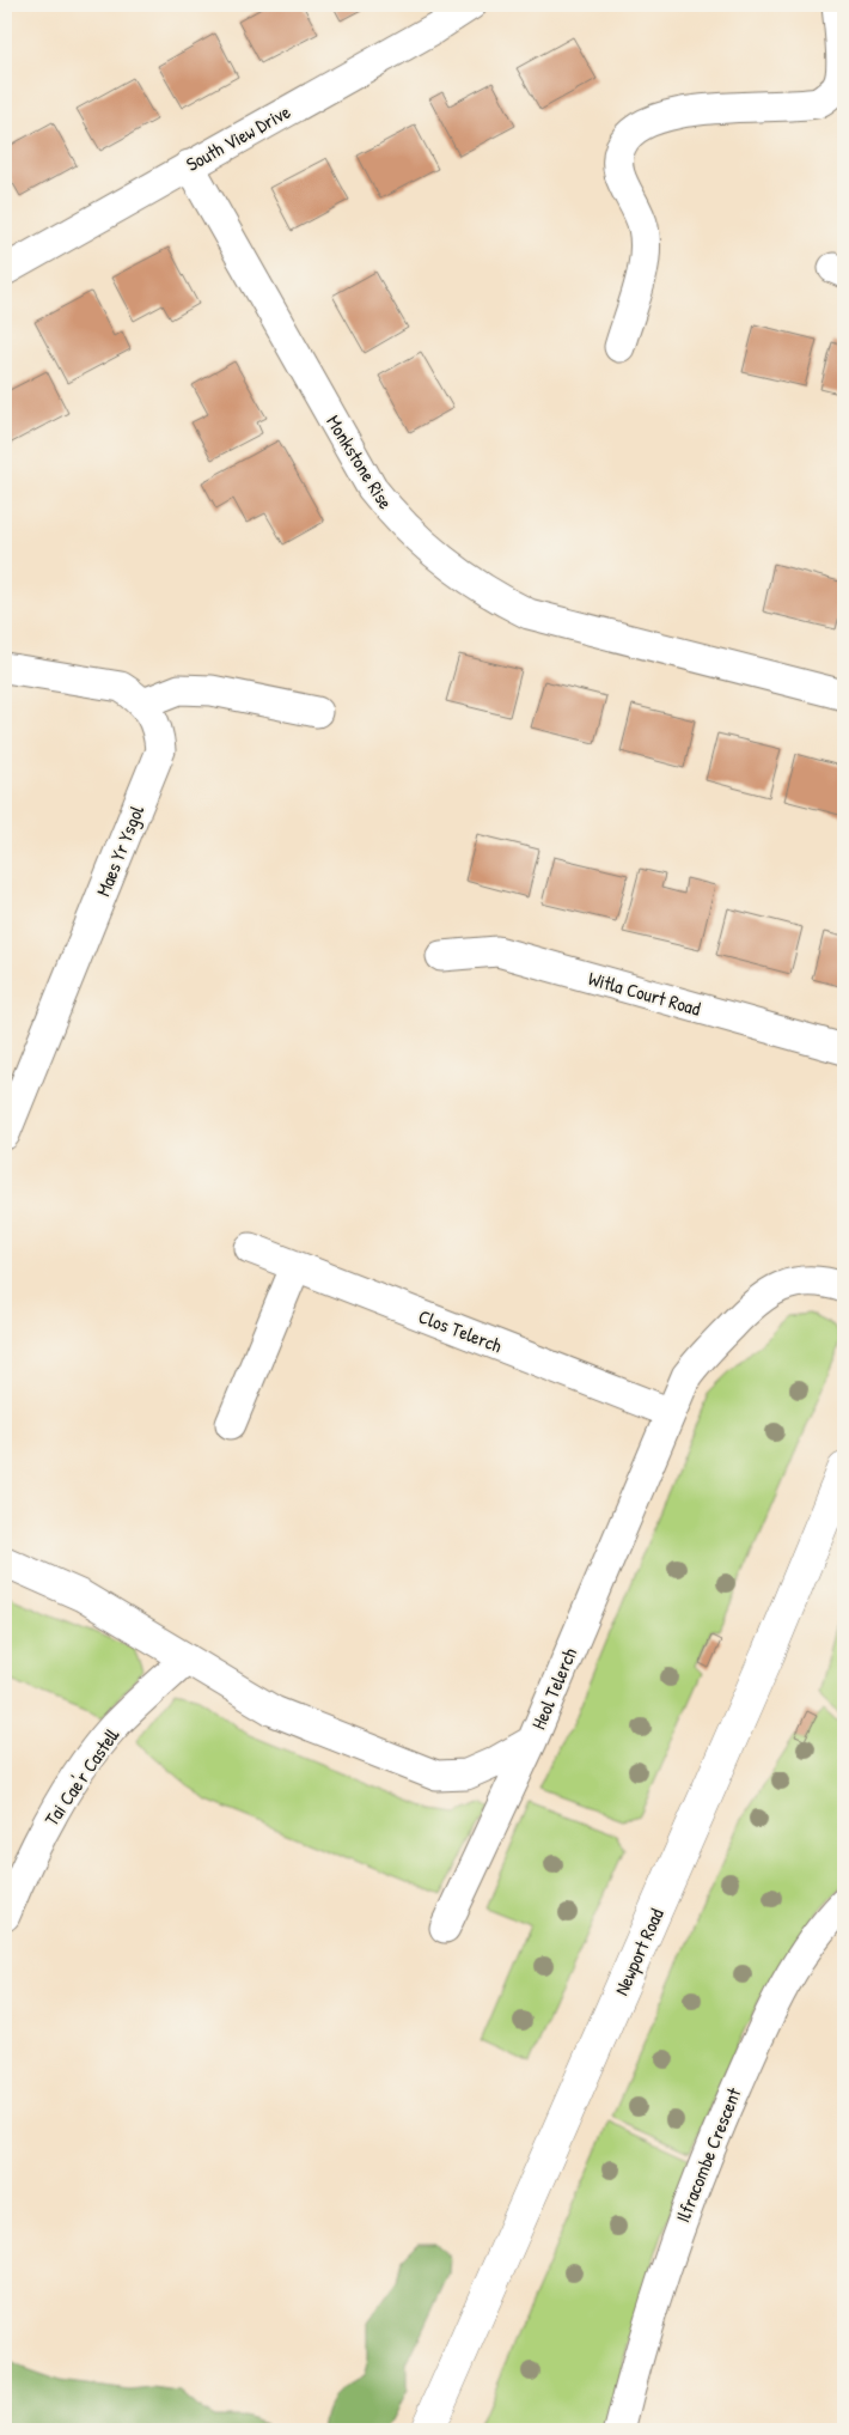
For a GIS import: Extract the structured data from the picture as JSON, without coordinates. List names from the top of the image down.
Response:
{
  "streets": {
    "main road": ["Newport Road"],
    "street": [
      "South View Drive",
      "Monkstone Rise",
      "Maes Yr Ysgol",
      "Witla Court Road",
      "Clos Telerch",
      "Heol Telerch",
      "Tai Cae'r Castell",
      "Ilfracombe Crescent"
    ]
  },
  "crossings": [
    ["South View Drive", "Monkstone Rise"],
    ["Clos Telerch", "Heol Telerch"],
    ["Heol Telerch", "Tai Cae'r Castell"]
  ]
}
